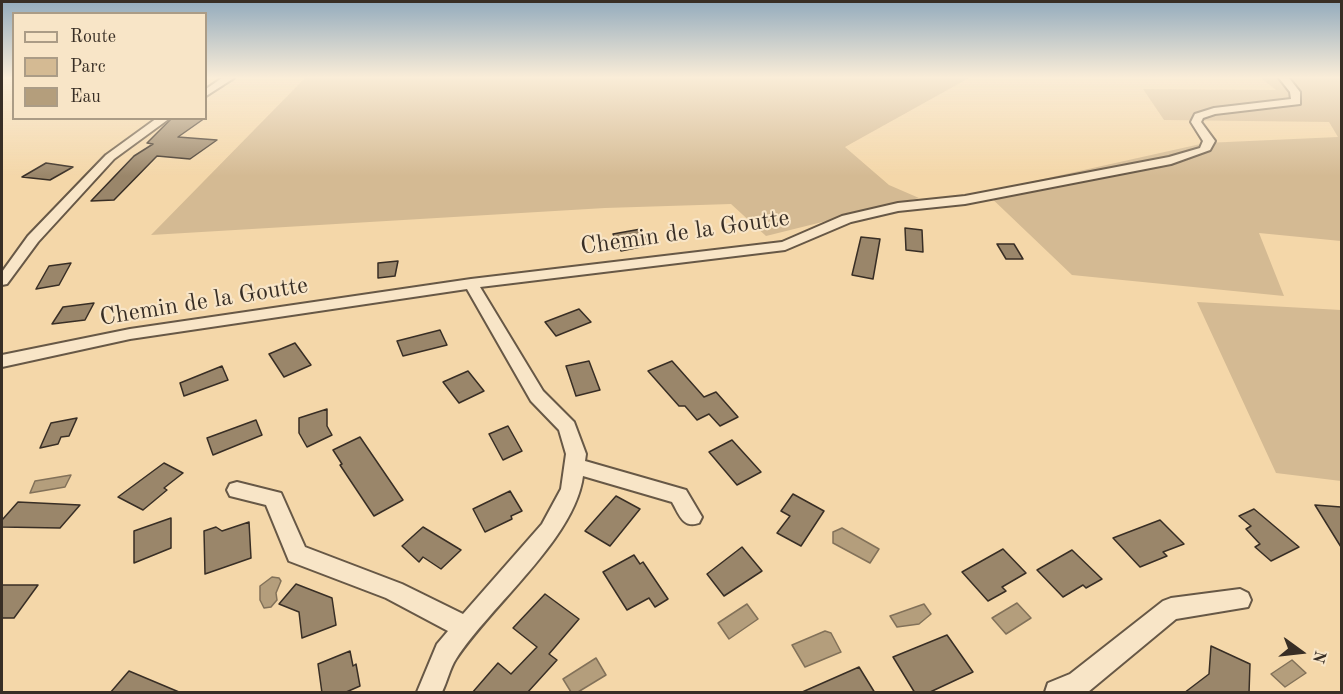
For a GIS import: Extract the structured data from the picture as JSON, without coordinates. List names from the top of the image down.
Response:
{
  "streets": {
    "street": ["Chemin de la Goutte"]
  },
  "legend": ["Route", "Parc", "Eau"],
  "north": "right"
}
